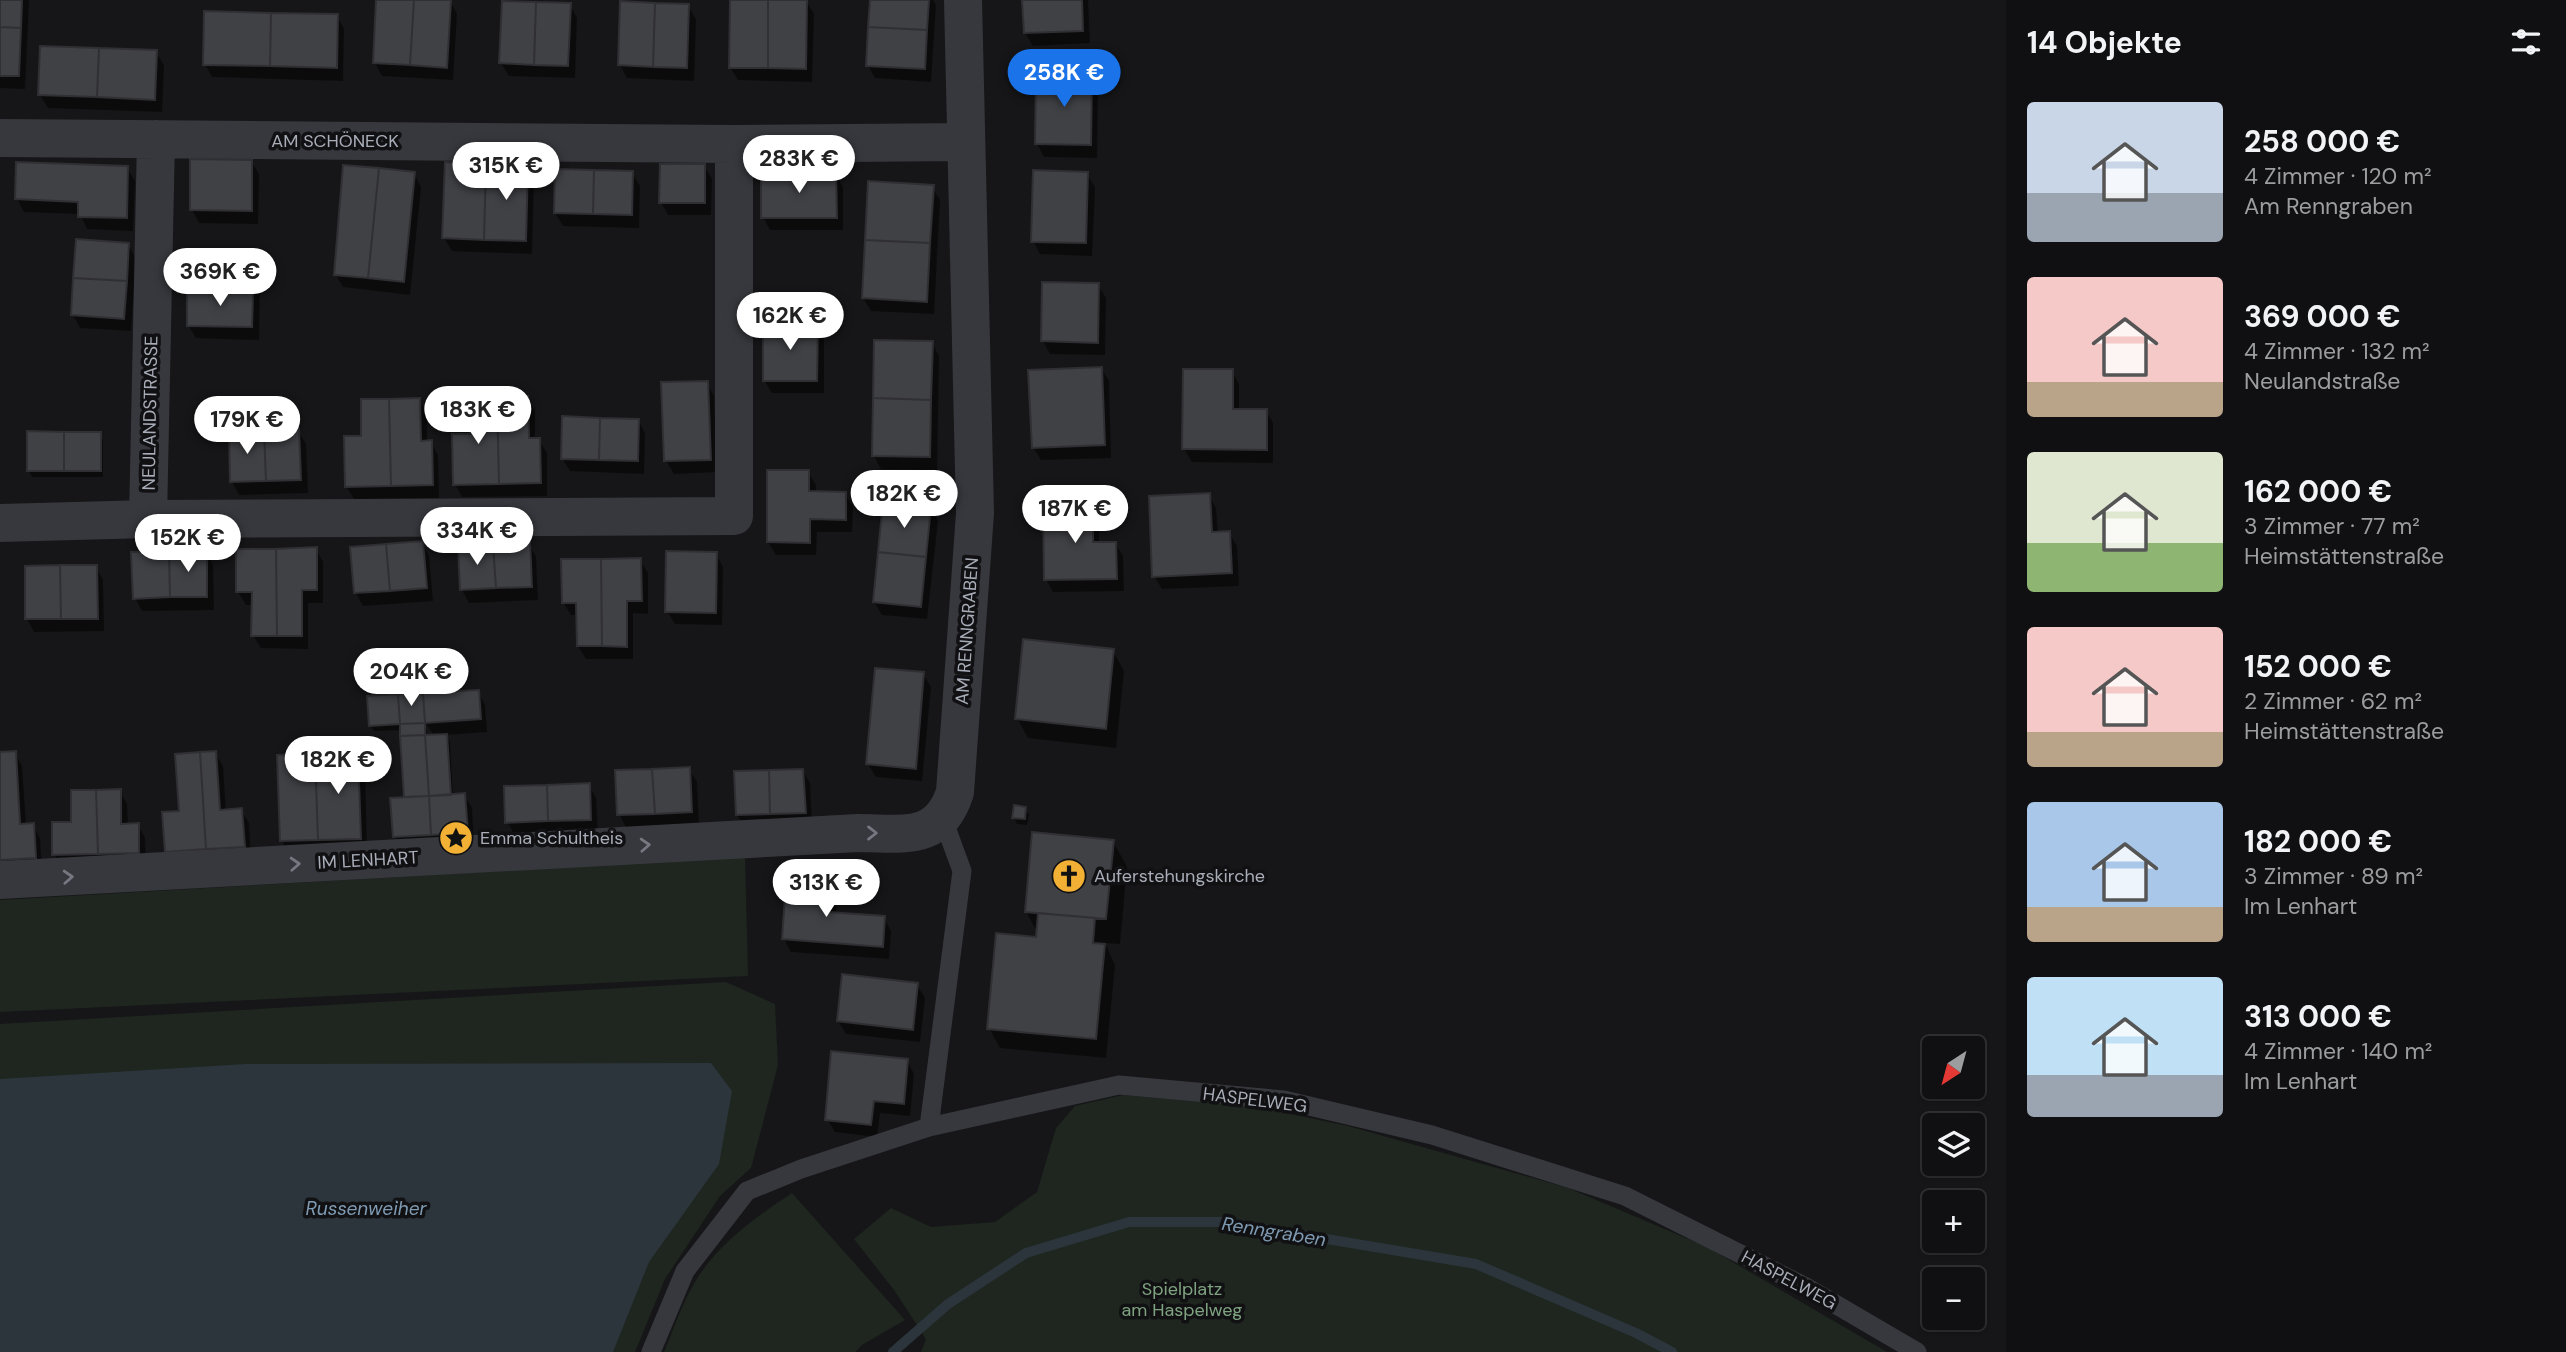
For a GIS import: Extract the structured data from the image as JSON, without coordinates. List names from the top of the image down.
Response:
{
  "streets": {
    "street": [
      "AM SCHÖNECK",
      "NEULANDSTRASSE",
      "AM RENNGRABEN",
      "IM LENHART"
    ],
    "lane": ["HASPELWEG"]
  },
  "crossings": [
    ["AM SCHÖNECK", "NEULANDSTRASSE"],
    ["AM SCHÖNECK", "AM RENNGRABEN"],
    ["AM RENNGRABEN", "IM LENHART"]
  ],
  "one_way": ["IM LENHART"],
  "water": ["Russenweiher", "Renngraben"],
  "parks": ["Spielplatz am Haspelweg"],
  "places": {
    "place": ["Emma Schultheis"],
    "church": ["Auferstehungskirche"]
  },
  "north": "bottom left",
  "page": {
    "heading": "14 Objekte",
    "price": [
      "258K €",
      "283K €",
      "315K €",
      "369K €",
      "162K €",
      "183K €",
      "179K €",
      "182K €",
      "187K €",
      "334K €",
      "152K €",
      "204K €",
      "182K €",
      "313K €"
    ],
    "list": [
      {
        "name": "258 000 €",
        "note": "4 Zimmer · 120 m² · Am Renngraben"
      },
      {
        "name": "369 000 €",
        "note": "4 Zimmer · 132 m² · Neulandstraße"
      },
      {
        "name": "162 000 €",
        "note": "3 Zimmer · 77 m² · Heimstättenstraße"
      },
      {
        "name": "152 000 €",
        "note": "2 Zimmer · 62 m² · Heimstättenstraße"
      },
      {
        "name": "182 000 €",
        "note": "3 Zimmer · 89 m² · Im Lenhart"
      },
      {
        "name": "313 000 €",
        "note": "4 Zimmer · 140 m² · Im Lenhart"
      }
    ],
    "map_buttons": ["+", "−"]
  }
}
